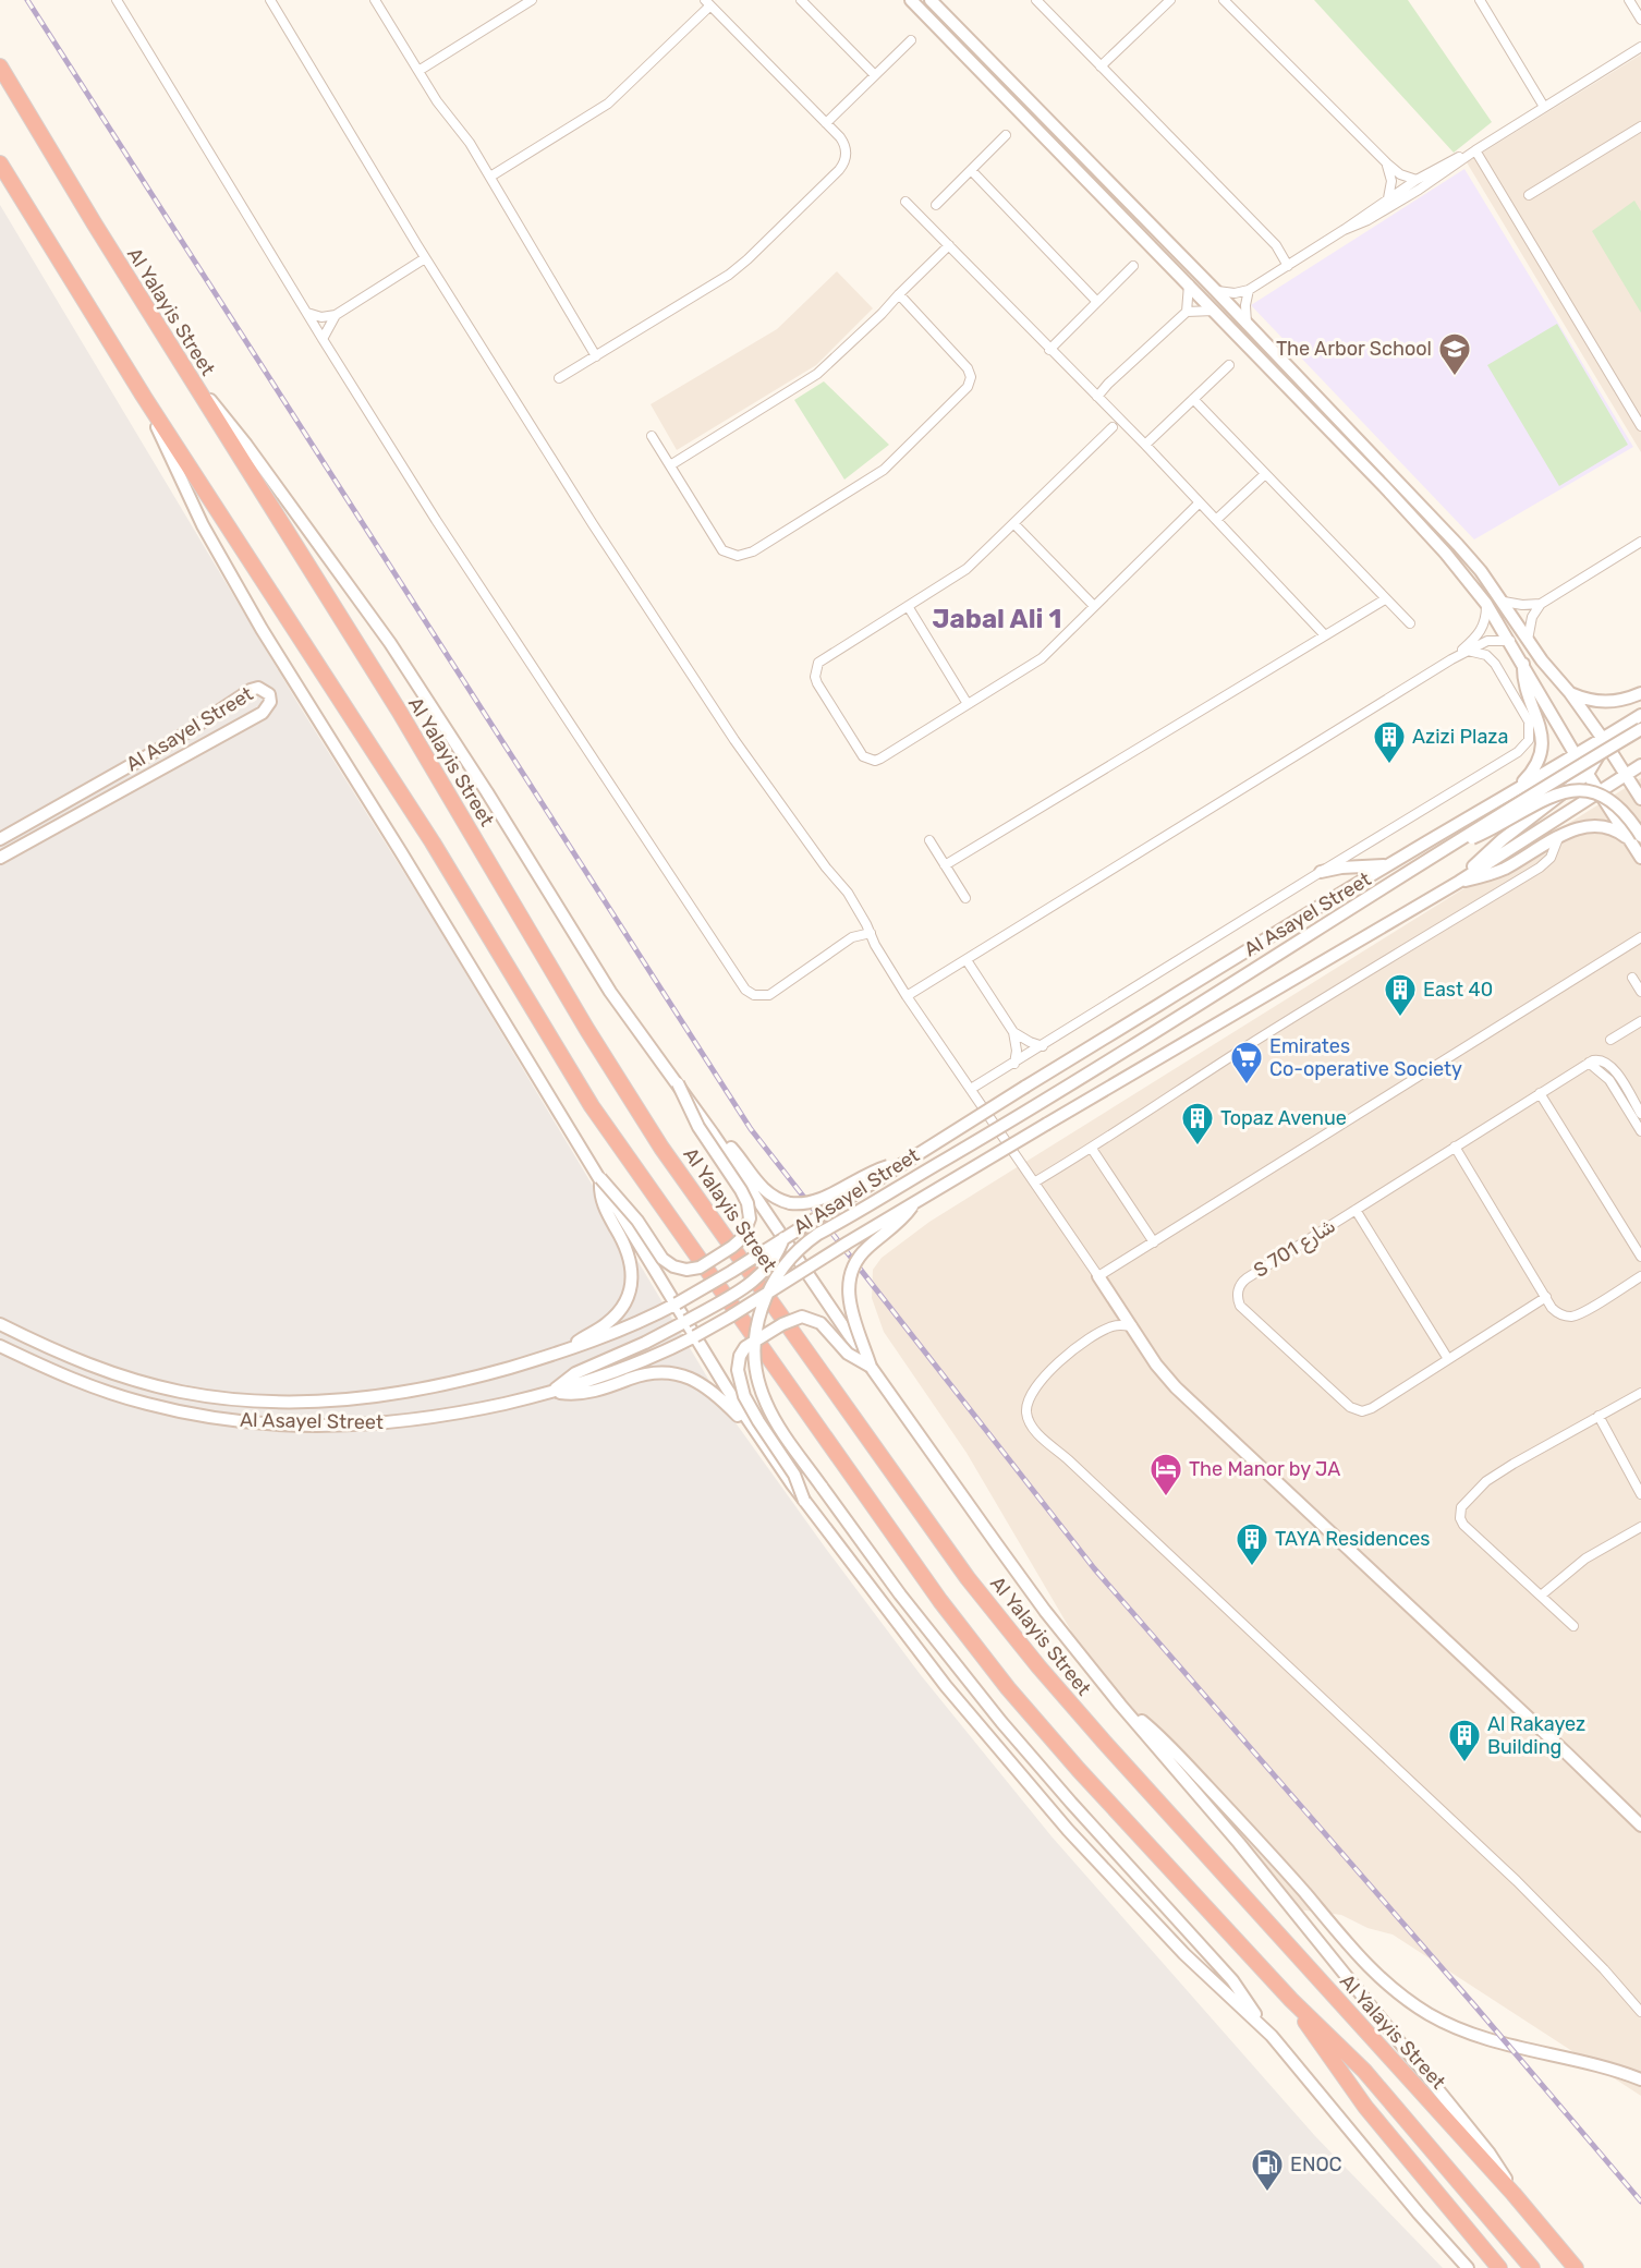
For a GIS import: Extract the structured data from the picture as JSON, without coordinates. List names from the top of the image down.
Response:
{
  "streets": {
    "highway": ["Al Yalayis Street"],
    "main road": ["Al Asayel Street"],
    "street": ["S 701 شارع"]
  },
  "districts": ["Jabal Ali 1"],
  "places": {
    "school or university": ["The Arbor School"],
    "building": [
      "Azizi Plaza",
      "East 40",
      "Topaz Avenue",
      "TAYA Residences",
      "Al Rakayez Building"
    ],
    "supermarket": ["Emirates Co-operative Society"],
    "hotel": ["The Manor by JA"],
    "fuel station": ["ENOC"]
  }
}
